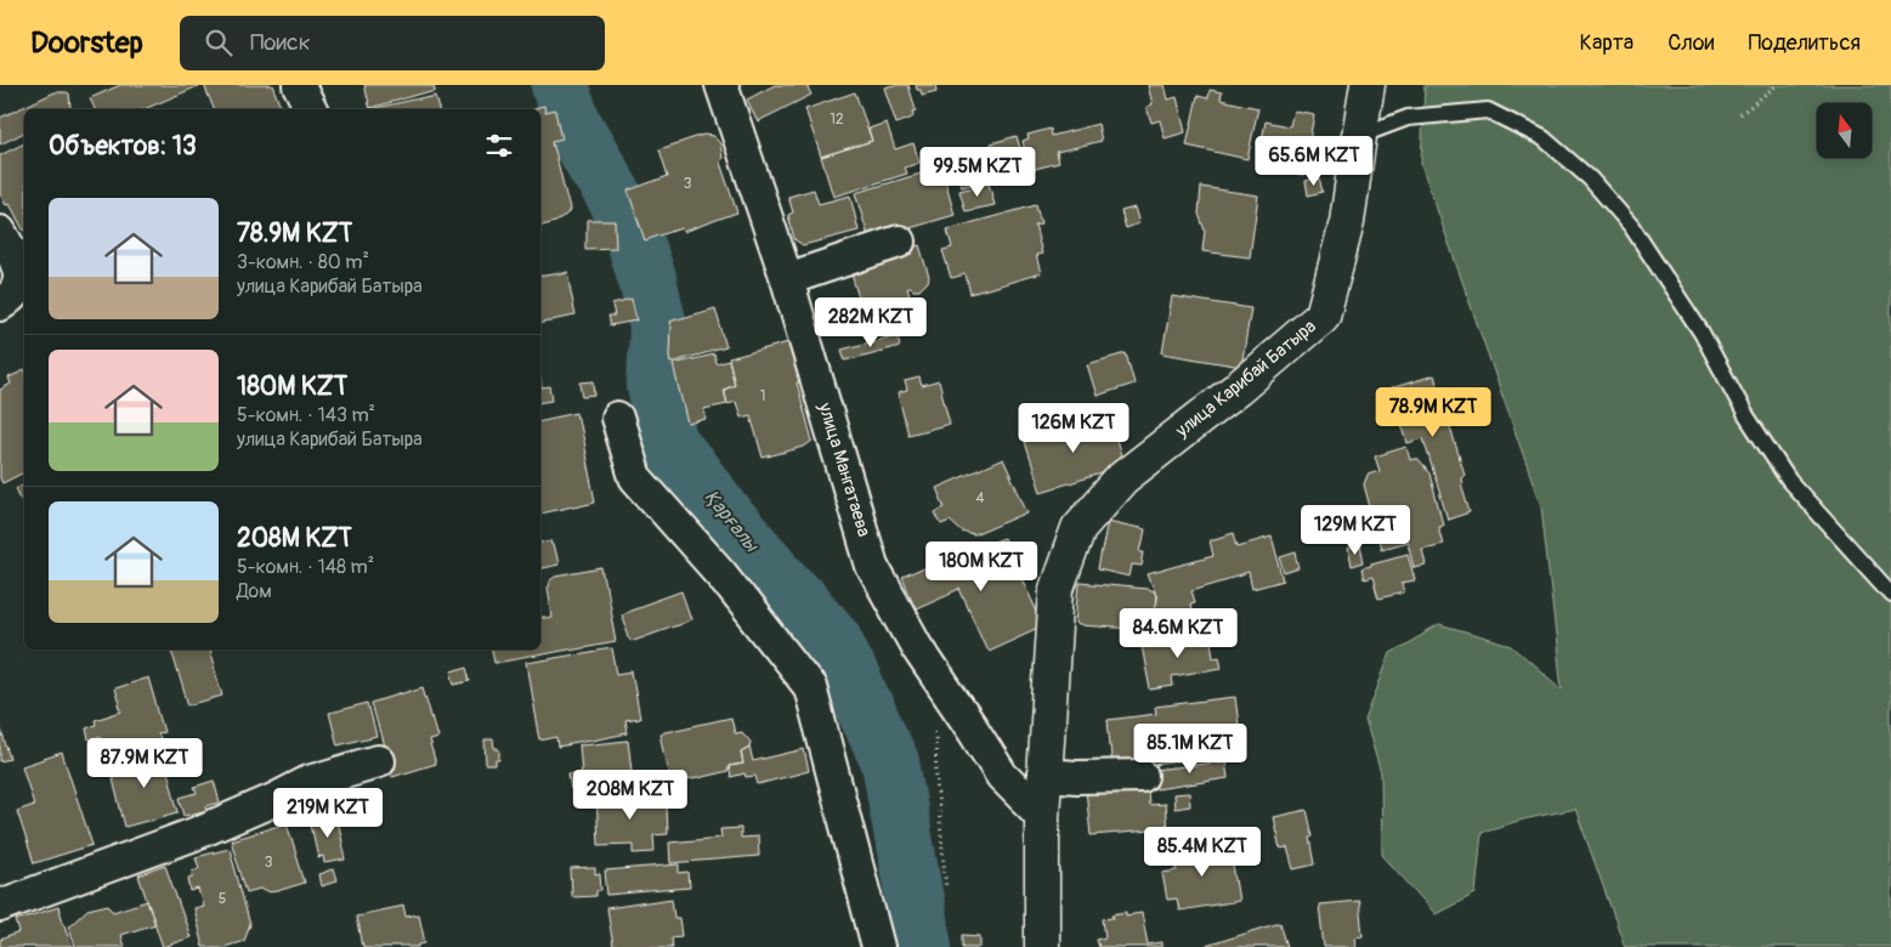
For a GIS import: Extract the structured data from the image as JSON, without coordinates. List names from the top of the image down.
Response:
{
  "streets": {
    "street": ["улица Карибай Батыра", "улица Мангатаева"]
  },
  "crossings": [
    ["улица Карибай Батыра", "улица Мангатаева"]
  ],
  "water": ["Қарғалы"],
  "house_numbers": [
    "12",
    "3",
    "1",
    "4",
    "3",
    "5"
  ],
  "north": "top",
  "page": {
    "header": "Doorstep",
    "search": "Поиск",
    "nav": ["Карта", "Слои", "Поделиться"],
    "heading": "Объектов: 13",
    "price": [
      "65.6M KZT",
      "99.5M KZT",
      "282M KZT",
      "78.9M KZT",
      "126M KZT",
      "129M KZT",
      "180M KZT",
      "84.6M KZT",
      "85.1M KZT",
      "87.9M KZT",
      "208M KZT",
      "219M KZT",
      "85.4M KZT"
    ],
    "list": [
      {
        "name": "78.9M KZT",
        "note": "3-комн. · 80 m² · улица Карибай Батыра"
      },
      {
        "name": "180M KZT",
        "note": "5-комн. · 143 m² · улица Карибай Батыра"
      },
      {
        "name": "208M KZT",
        "note": "5-комн. · 148 m² · Дом"
      }
    ]
  }
}
